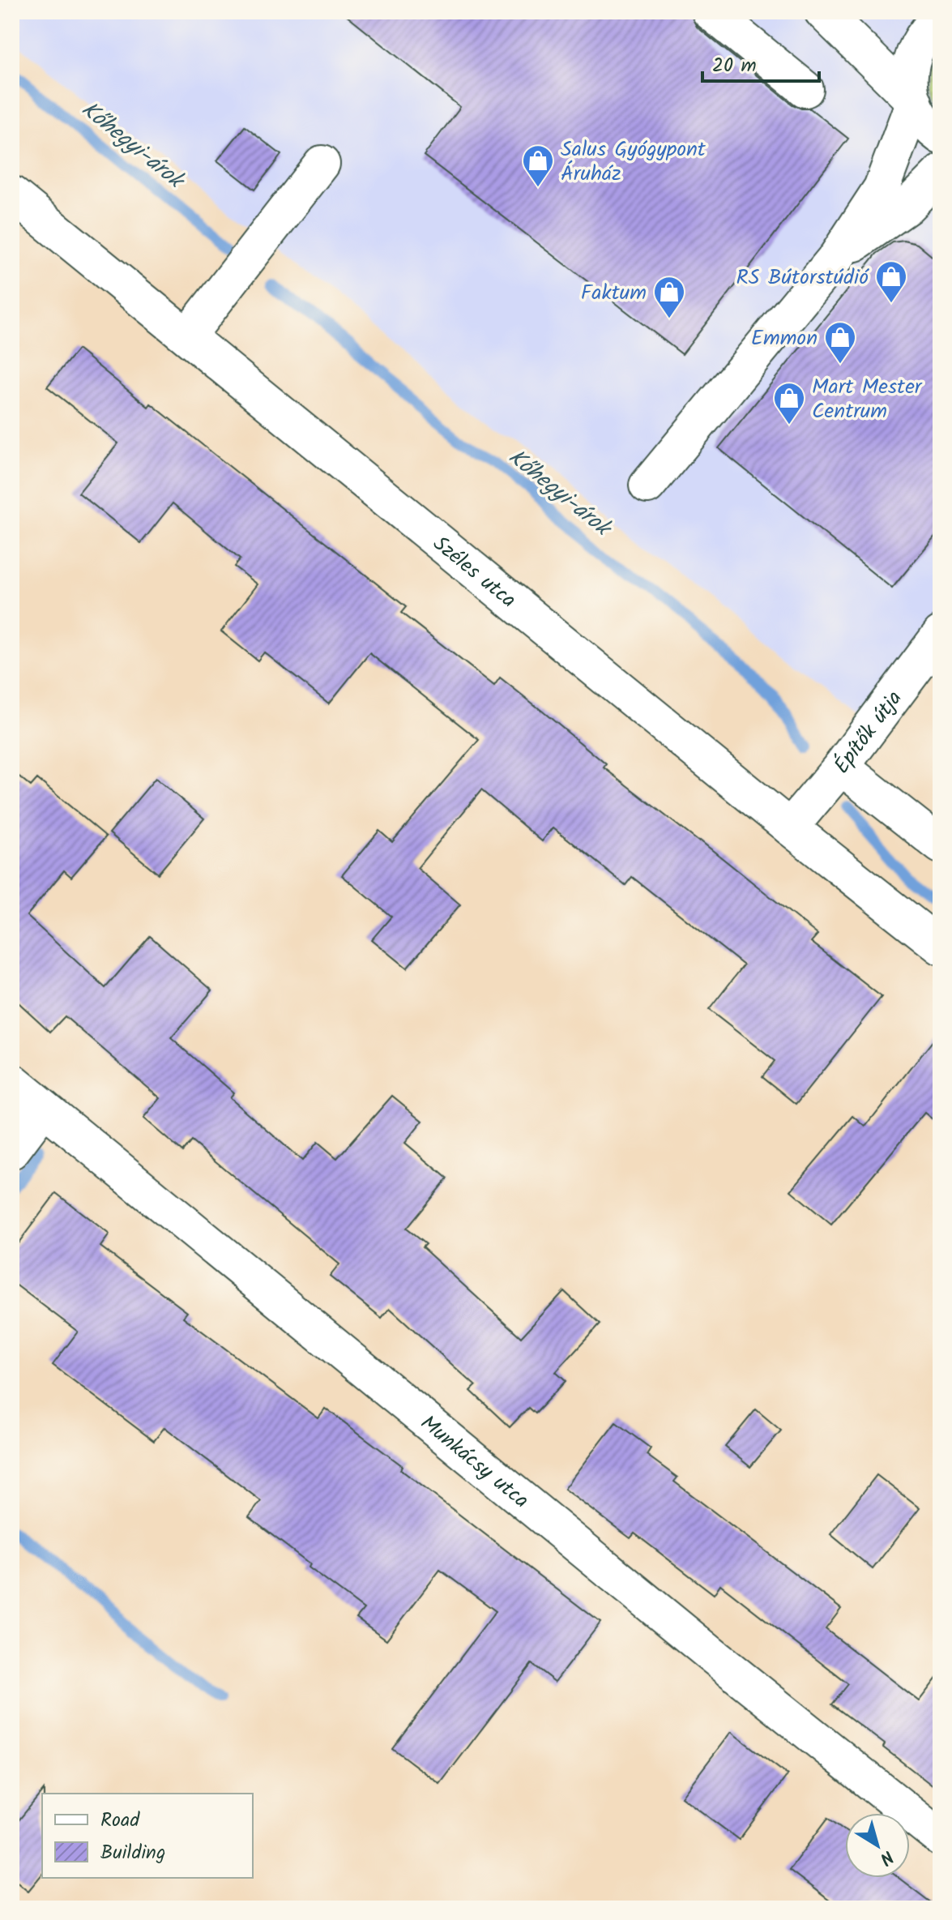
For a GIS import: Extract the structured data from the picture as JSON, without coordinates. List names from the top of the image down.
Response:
{
  "streets": {
    "street": ["Széles utca", "Építők útja", "Munkácsy utca"]
  },
  "crossings": [
    ["Széles utca", "Építők útja"]
  ],
  "water": ["Kőhegyi-árok"],
  "places": {
    "shop": [
      "Salus Gyógypont Áruház",
      "RS Bútorstúdió",
      "Faktum",
      "Emmon",
      "Mart Mester Centrum"
    ]
  },
  "legend": ["Road", "Building"],
  "scale_bar": "20 m",
  "north": "bottom right"
}
